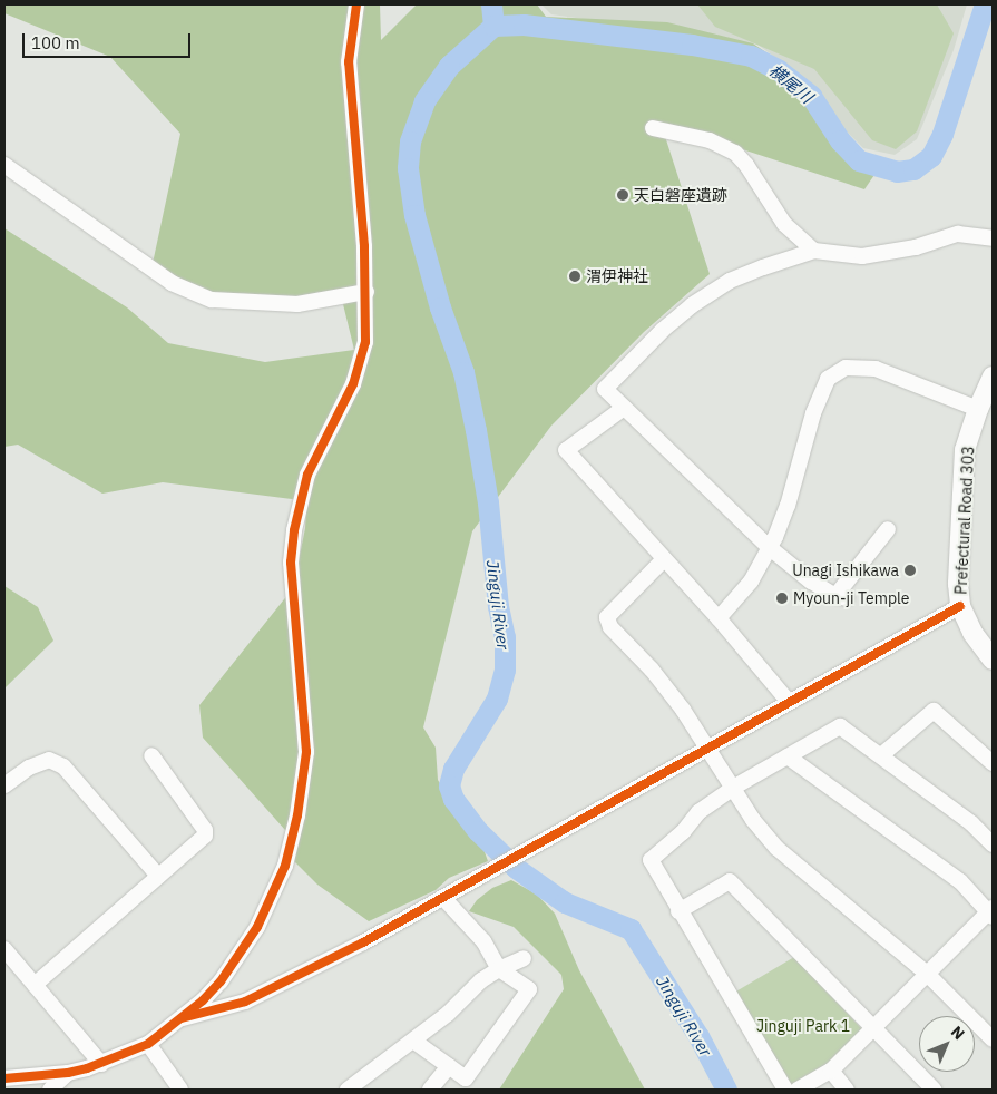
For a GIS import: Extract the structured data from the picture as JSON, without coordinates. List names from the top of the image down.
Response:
{
  "streets": {
    "main road": ["Prefectural Road 303"]
  },
  "water": ["横尾川", "Jinguji River"],
  "parks": ["Jinguji Park 1"],
  "places": [
    "天白磐座遺跡",
    "渭伊神社",
    "Unagi Ishikawa",
    "Myoun-ji Temple"
  ],
  "scale_bar": "100 m",
  "north": "top right"
}
